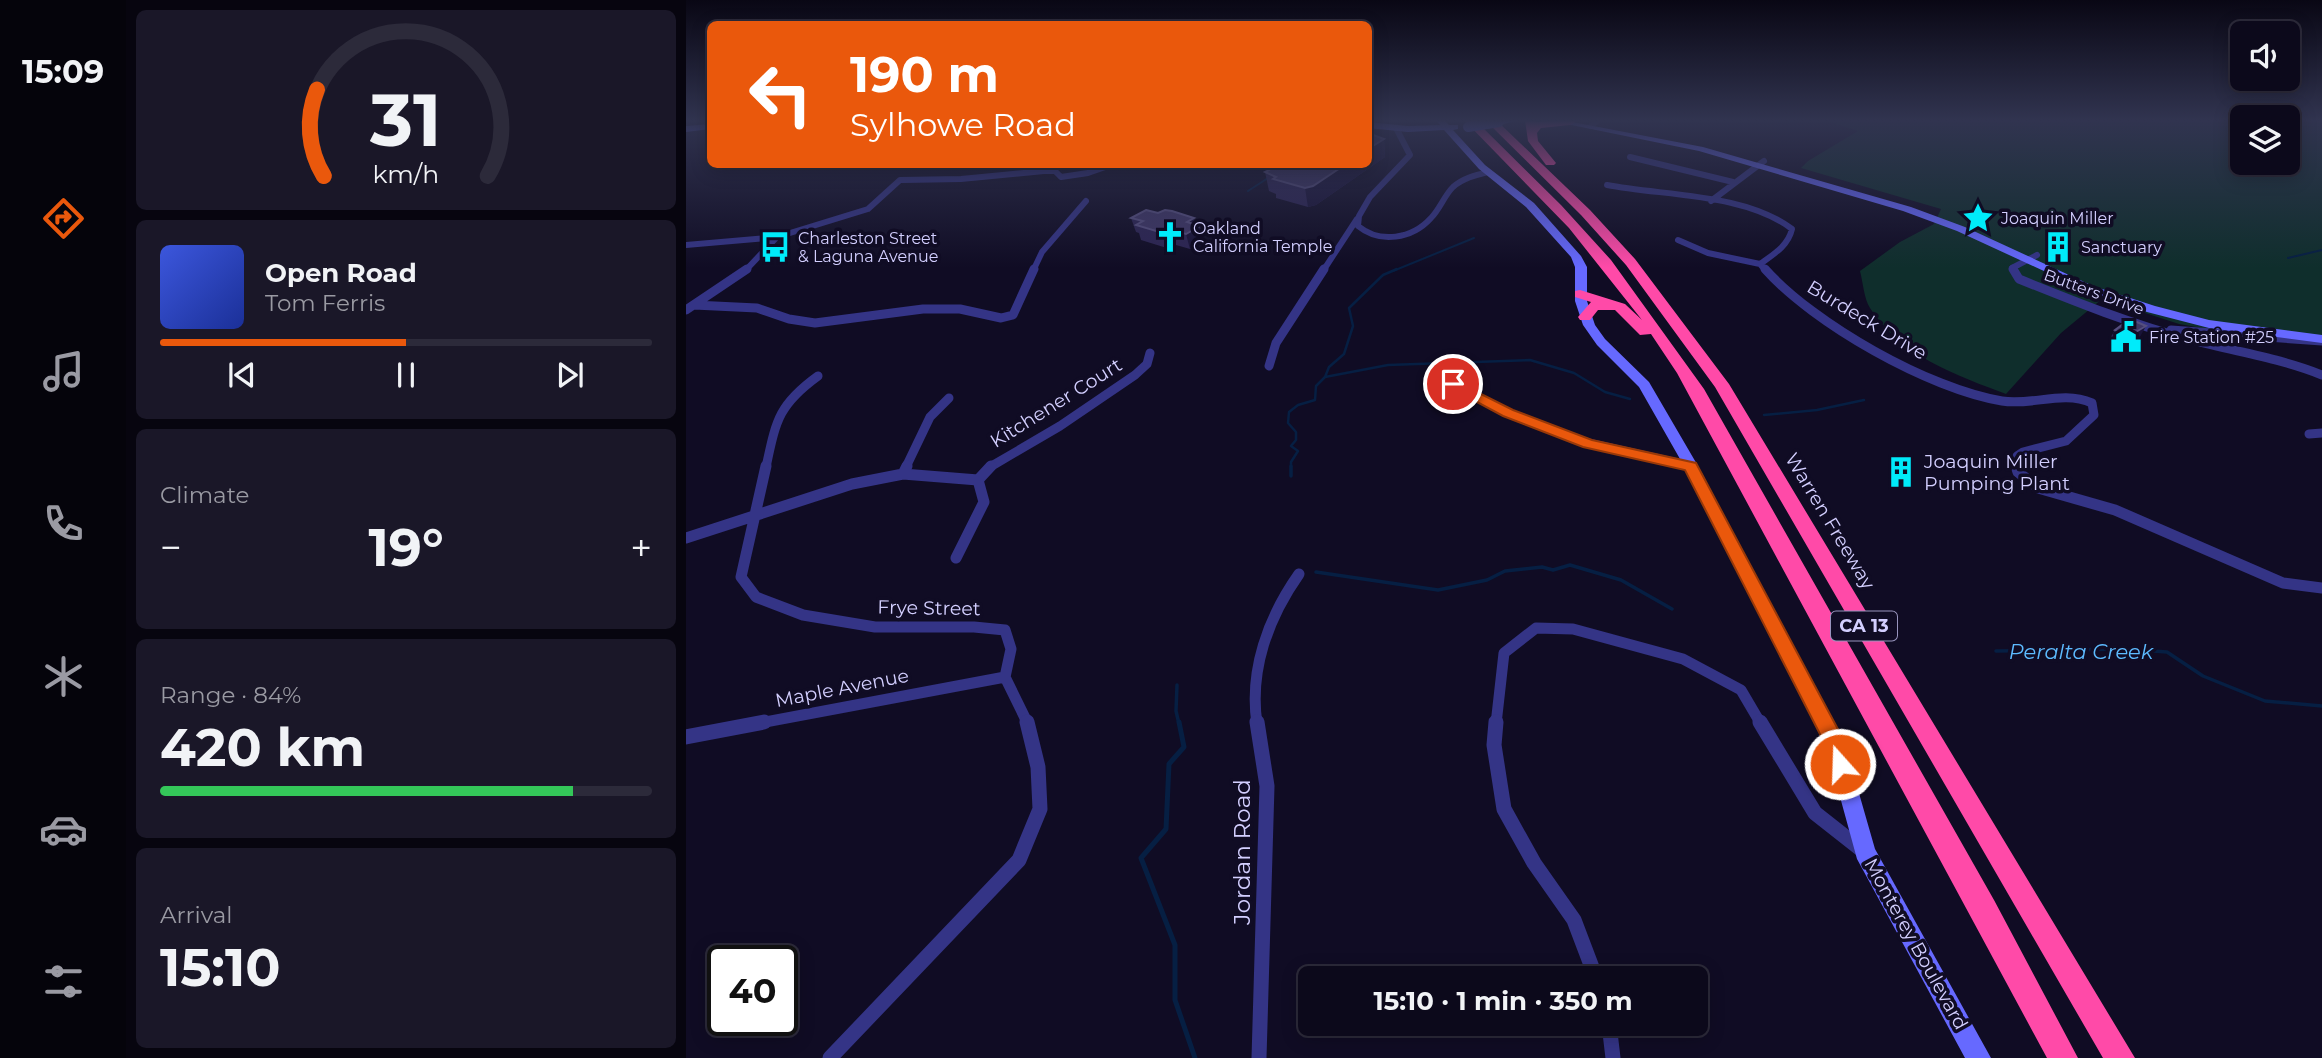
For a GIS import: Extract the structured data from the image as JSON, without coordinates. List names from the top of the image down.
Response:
{
  "streets": {
    "highway": ["Warren Freeway", "CA 13"],
    "main road": ["Monterey Boulevard"],
    "street": [
      "Butters Drive",
      "Burdeck Drive",
      "Kitchener Court",
      "Frye Street",
      "Maple Avenue",
      "Jordan Road"
    ]
  },
  "crossings": [
    ["Frye Street", "Maple Avenue"]
  ],
  "water": ["Peralta Creek"],
  "places": {
    "place": ["Joaquin Miller"],
    "church": ["Oakland California Temple"],
    "bus stop": ["Charleston Street & Laguna Avenue"],
    "building": ["Sanctuary", "Joaquin Miller Pumping Plant"],
    "public building": ["Fire Station #25"]
  },
  "page": {
    "tabs": "15:09",
    "turn": ["190 m", "Sylhowe Road"],
    "song": ["Open Road", "Tom Ferris"],
    "tile": [
      "Climate",
      ["Range · 84%", "420 km"],
      ["Arrival", "15:10"]
    ],
    "heat": ["−", "19°", "+"],
    "limit": "40",
    "trip": "15:10 · 1 min · 350 m",
    "gauge": ["31", "km/h"]
  }
}
